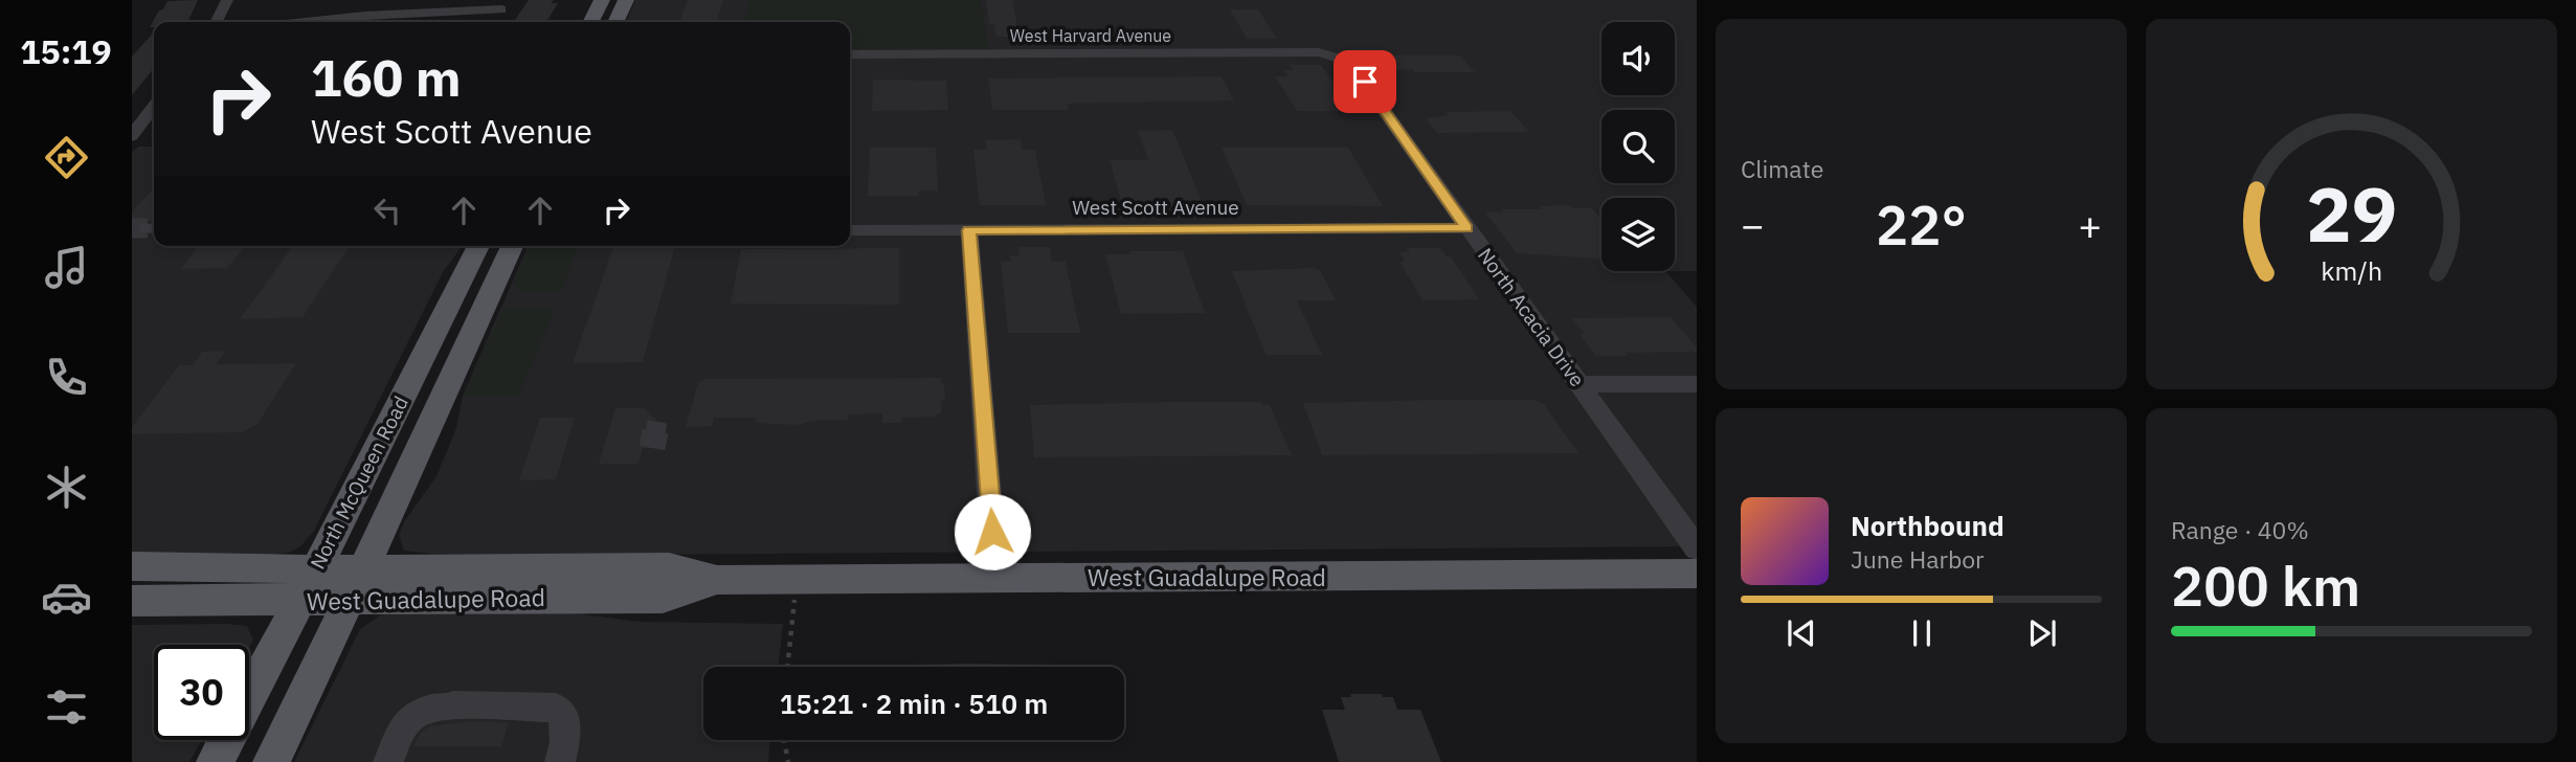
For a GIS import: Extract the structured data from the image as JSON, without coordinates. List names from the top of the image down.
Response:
{
  "streets": {
    "main road": ["North McQueen Road", "West Guadalupe Road"],
    "street": ["West Harvard Avenue", "West Scott Avenue", "North Acacia Drive"]
  },
  "crossings": [
    ["West Harvard Avenue", "North Acacia Drive"],
    ["West Scott Avenue", "North Acacia Drive"],
    ["North McQueen Road", "West Guadalupe Road"]
  ],
  "page": {
    "tabs": "15:19",
    "tile": [
      "Climate",
      ["Range · 40%", "200 km"]
    ],
    "turn": ["160 m", "West Scott Avenue"],
    "heat": ["−", "22°", "+"],
    "song": ["Northbound", "June Harbor"],
    "limit": "30",
    "trip": "15:21 · 2 min · 510 m",
    "gauge": ["29", "km/h"]
  }
}
